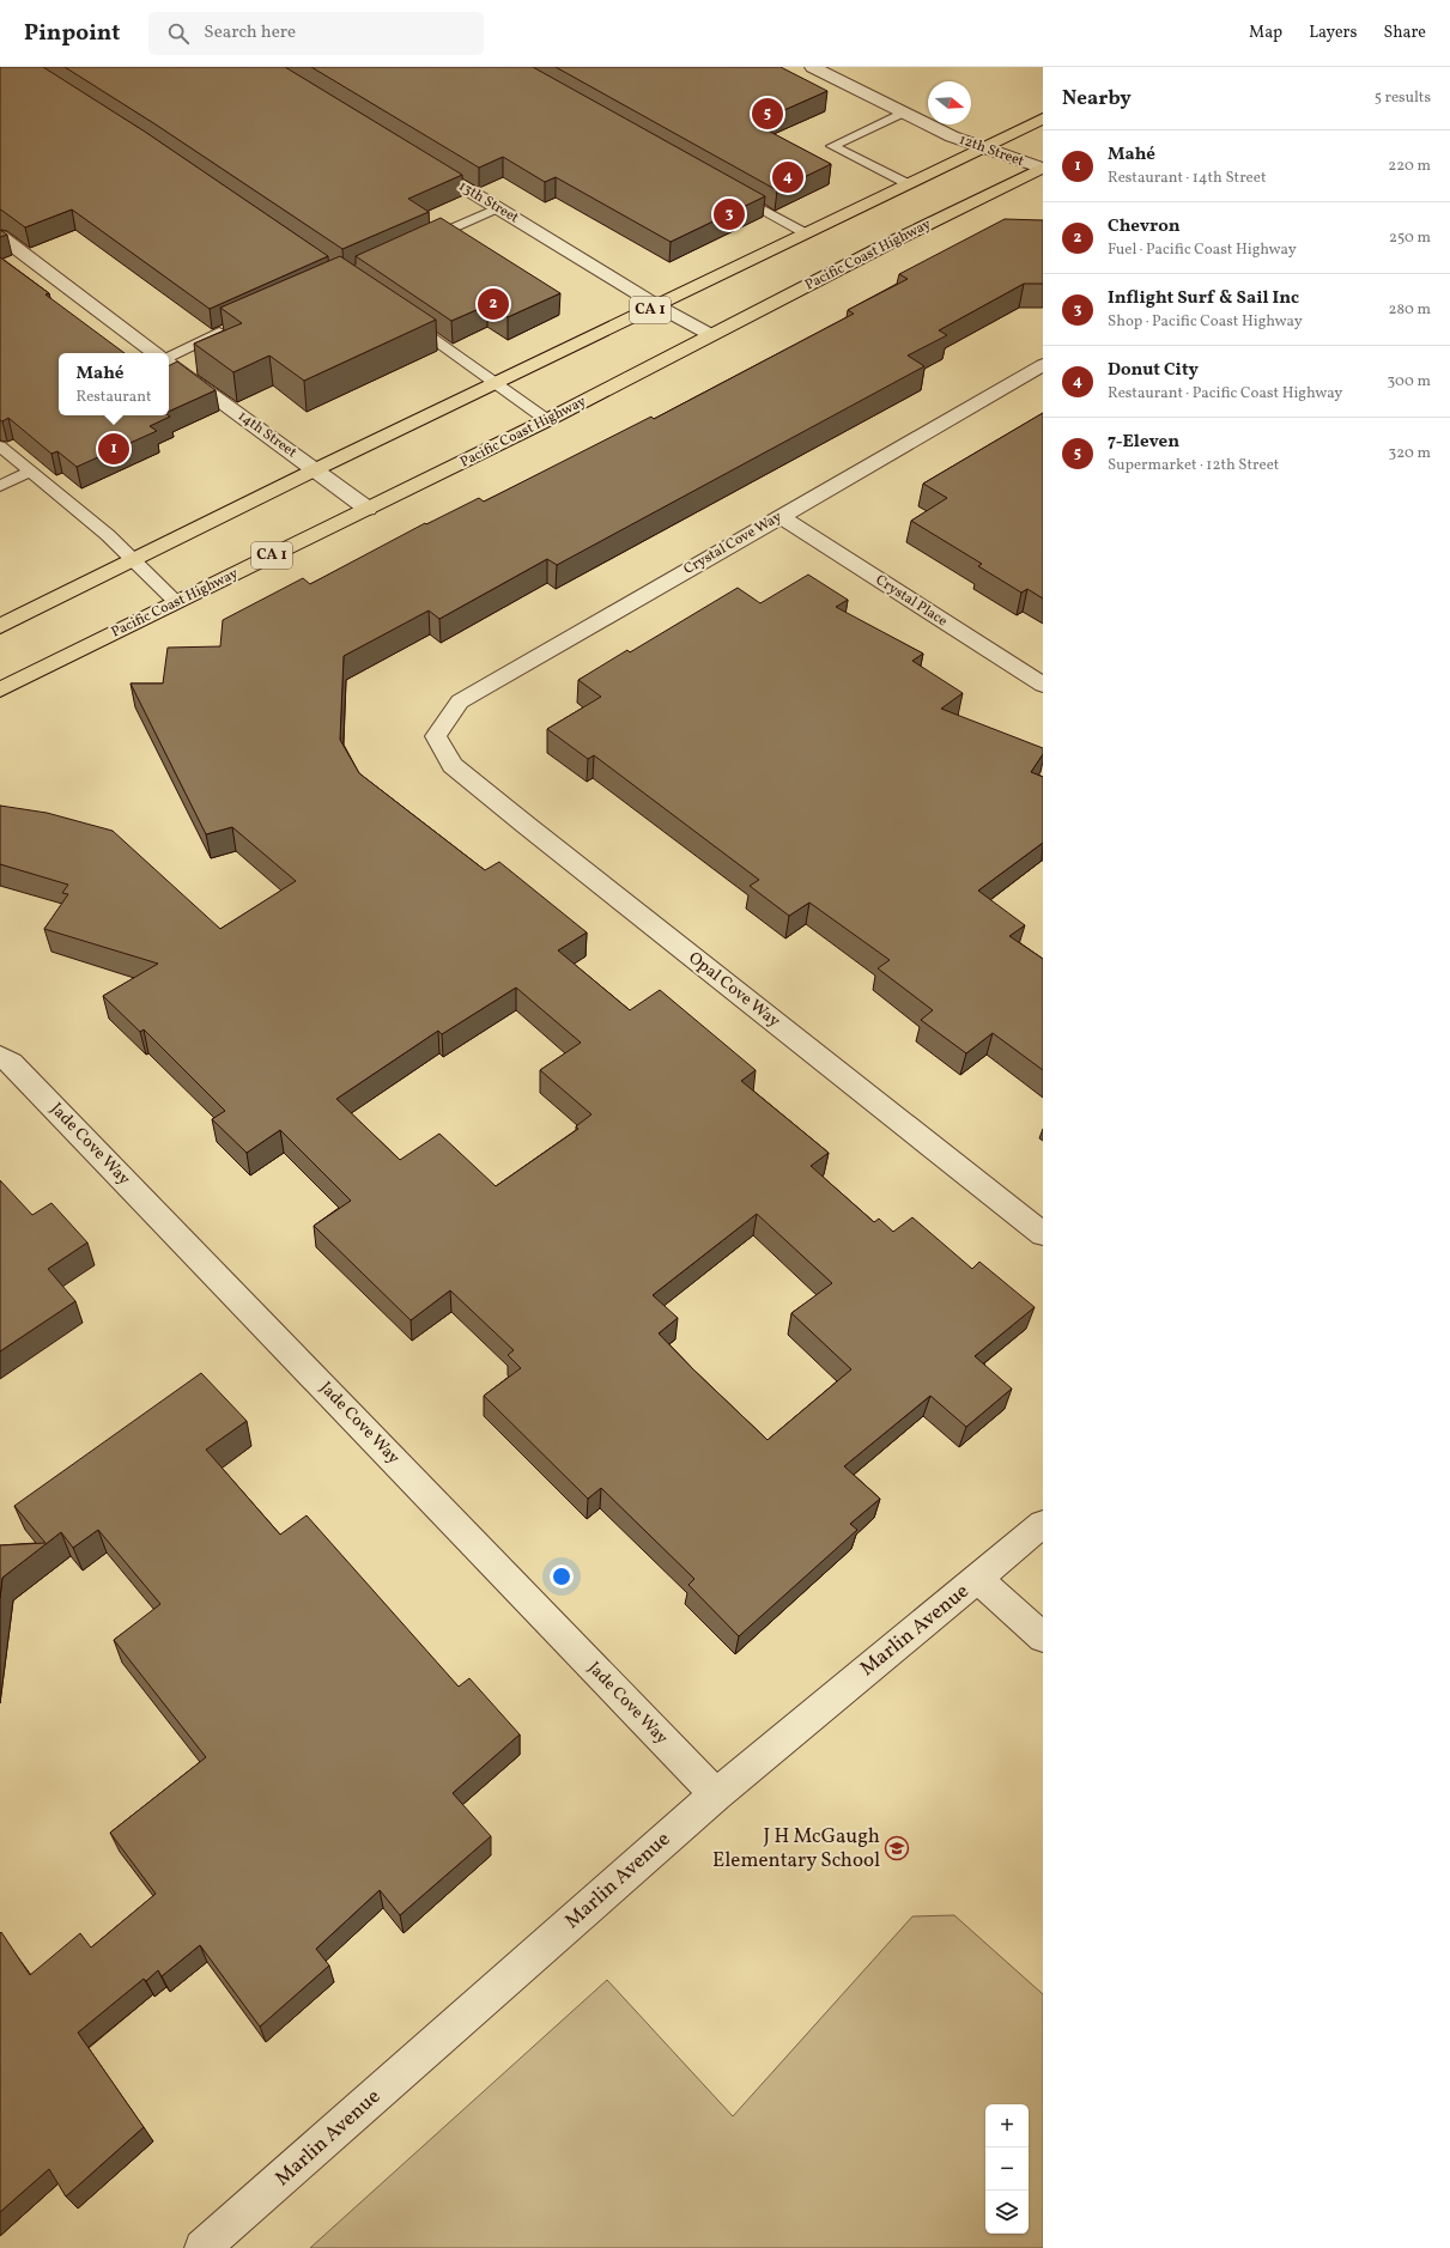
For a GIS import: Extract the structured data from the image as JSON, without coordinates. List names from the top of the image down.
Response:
{
  "streets": {
    "highway": ["Pacific Coast Highway", "CA 1"],
    "street": [
      "12th Street",
      "13th Street",
      "14th Street",
      "Crystal Cove Way",
      "Crystal Place",
      "Opal Cove Way",
      "Jade Cove Way",
      "Marlin Avenue"
    ]
  },
  "crossings": [
    ["12th Street", "Pacific Coast Highway"],
    ["12th Street", "CA 1"],
    ["13th Street", "Pacific Coast Highway"],
    ["13th Street", "CA 1"],
    ["Pacific Coast Highway", "14th Street"],
    ["CA 1", "14th Street"],
    ["Crystal Cove Way", "Crystal Place"],
    ["Crystal Cove Way", "Opal Cove Way"],
    ["Jade Cove Way", "Marlin Avenue"]
  ],
  "places": {
    "school or university": ["J H McGaugh Elementary School"]
  },
  "north": "right",
  "page": {
    "header": "Pinpoint",
    "search": "Search here",
    "nav": ["Map", "Layers", "Share"],
    "heading": ["Nearby", "5 results"],
    "pins": [
      "5",
      "4",
      "3",
      "2",
      "1"
    ],
    "list": [
      {
        "mark": "1",
        "name": "Mahé",
        "note": "Restaurant · 14th Street",
        "value": "220 m"
      },
      {
        "mark": "2",
        "name": "Chevron",
        "note": "Fuel · Pacific Coast Highway",
        "value": "250 m"
      },
      {
        "mark": "3",
        "name": "Inflight Surf & Sail Inc",
        "note": "Shop · Pacific Coast Highway",
        "value": "280 m"
      },
      {
        "mark": "4",
        "name": "Donut City",
        "note": "Restaurant · Pacific Coast Highway",
        "value": "300 m"
      },
      {
        "mark": "5",
        "name": "7-Eleven",
        "note": "Supermarket · 12th Street",
        "value": "320 m"
      }
    ],
    "popup": ["Mahé", "Restaurant"],
    "map_buttons": ["+", "−"]
  }
}
